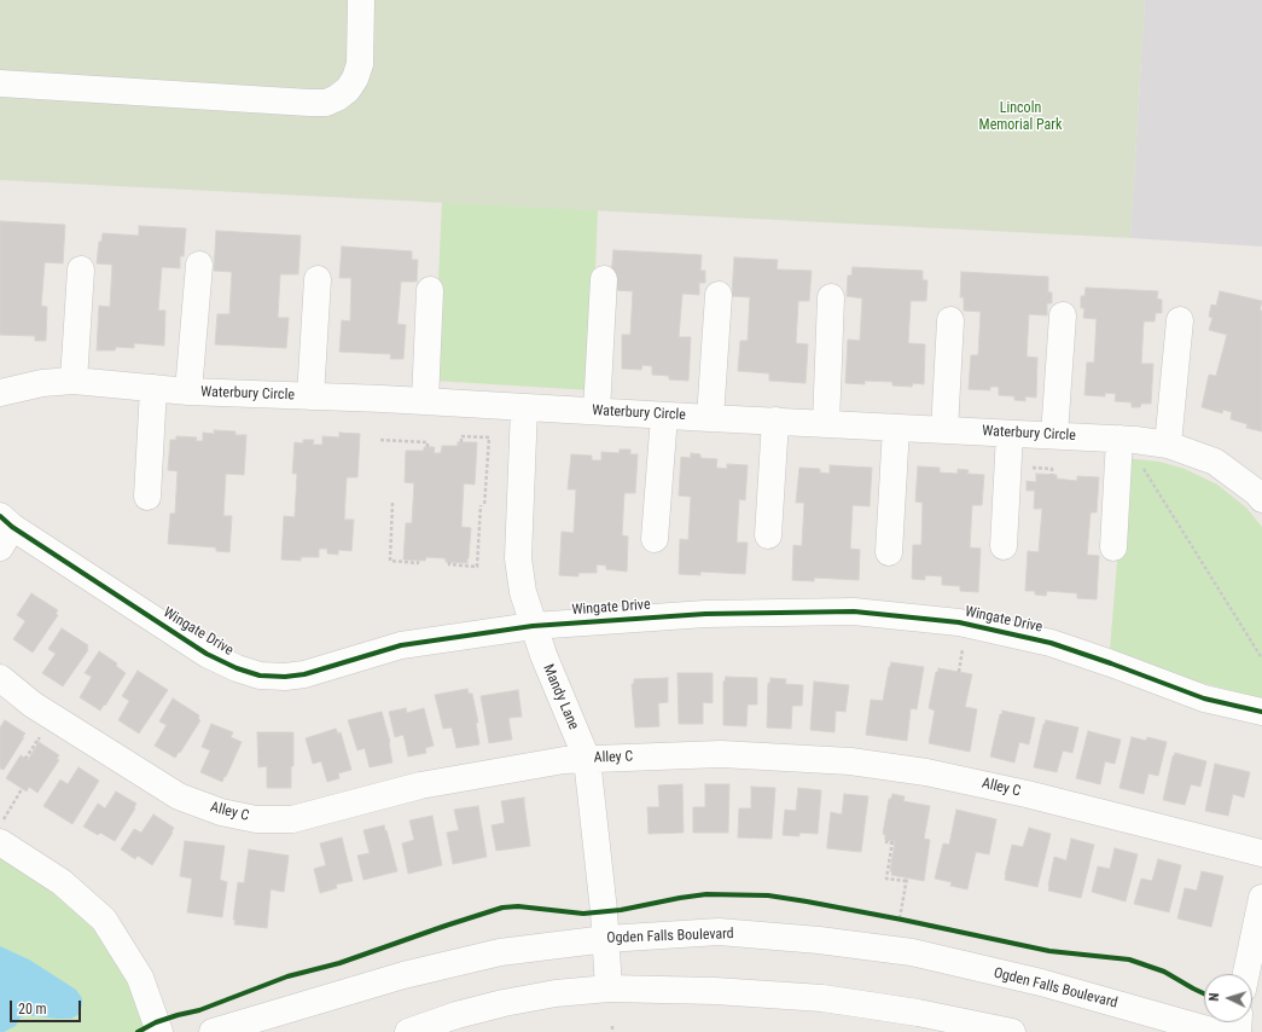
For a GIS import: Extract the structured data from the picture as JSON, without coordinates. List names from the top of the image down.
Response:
{
  "streets": {
    "street": [
      "Waterbury Circle",
      "Wingate Drive",
      "Mandy Lane",
      "Alley C",
      "Ogden Falls Boulevard"
    ]
  },
  "crossings": [
    ["Waterbury Circle", "Mandy Lane"],
    ["Wingate Drive", "Mandy Lane"],
    ["Mandy Lane", "Alley C"],
    ["Mandy Lane", "Ogden Falls Boulevard"]
  ],
  "parks": ["Lincoln Memorial Park"],
  "scale_bar": "20 m",
  "north": "left"
}
